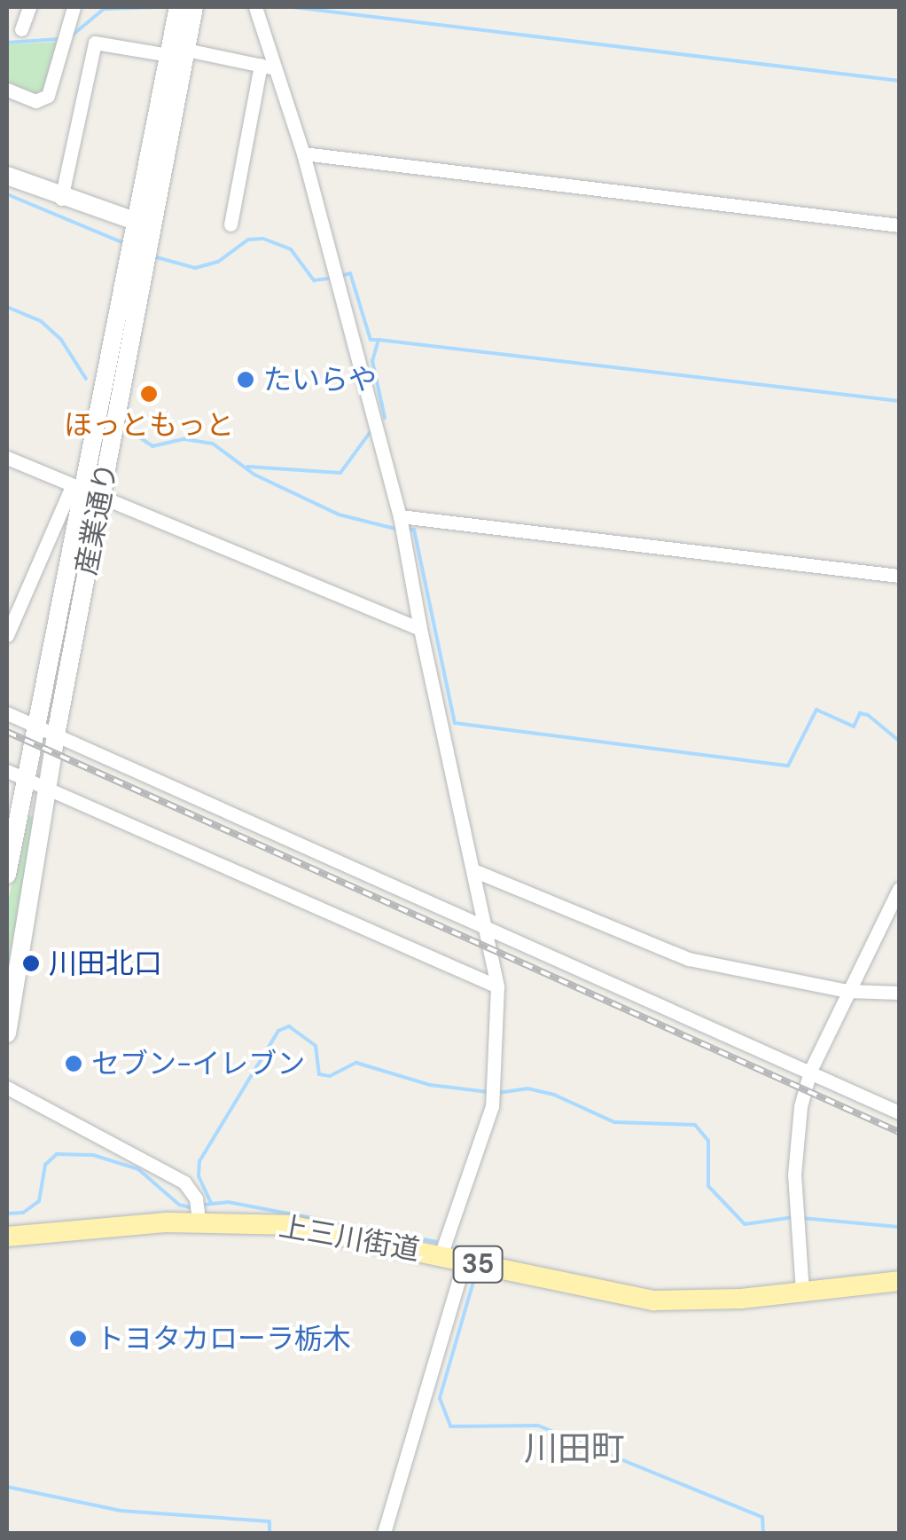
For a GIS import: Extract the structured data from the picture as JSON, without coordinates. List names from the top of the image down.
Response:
{
  "streets": {
    "main road": ["上三川街道", "35"],
    "street": ["産業通り"]
  },
  "districts": ["川田町"],
  "places": [
    "たいらや",
    "ほっともっと",
    "川田北口",
    "セブン-イレブン",
    "トヨタカローラ栃木"
  ]
}
